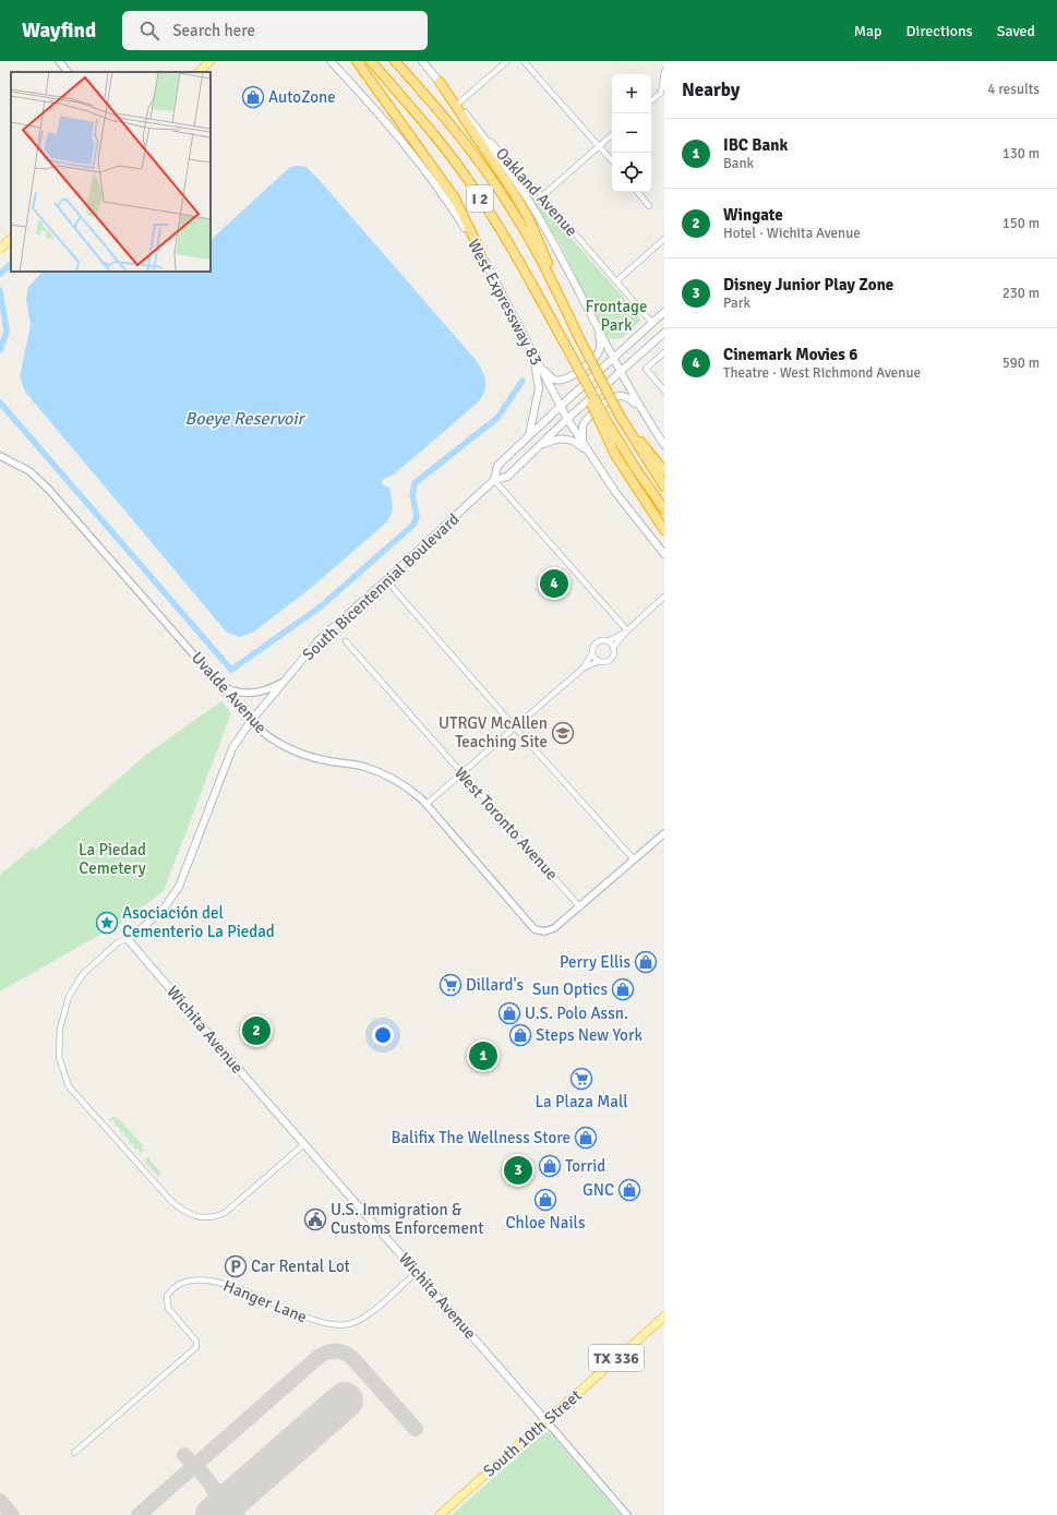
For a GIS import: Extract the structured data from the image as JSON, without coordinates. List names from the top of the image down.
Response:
{
  "streets": {
    "highway": ["I 2"],
    "main road": [
      "Oakland Avenue",
      "West Expressway 83",
      "South Bicentennial Boulevard",
      "Wichita Avenue",
      "TX 336",
      "South 10th Street"
    ],
    "street": ["Uvalde Avenue", "West Toronto Avenue", "Hanger Lane"]
  },
  "crossings": [
    ["Oakland Avenue", "South Bicentennial Boulevard"],
    ["West Expressway 83", "South Bicentennial Boulevard"],
    ["South Bicentennial Boulevard", "Uvalde Avenue"],
    ["South Bicentennial Boulevard", "Wichita Avenue"],
    ["Uvalde Avenue", "West Toronto Avenue"],
    ["Wichita Avenue", "Hanger Lane"],
    ["Wichita Avenue", "South 10th Street"]
  ],
  "water": ["Boeye Reservoir"],
  "parks": ["Frontage Park", "La Piedad Cemetery"],
  "places": {
    "shop": [
      "AutoZone",
      "Perry Ellis",
      "Sun Optics",
      "U.S. Polo Assn.",
      "Steps New York",
      "Balifix The Wellness Store",
      "Torrid",
      "GNC",
      "Chloe Nails"
    ],
    "school or university": ["UTRGV McAllen Teaching Site"],
    "place": ["Asociación del Cementerio La Piedad"],
    "supermarket": ["Dillard's", "La Plaza Mall"],
    "public building": ["U.S. Immigration & Customs Enforcement"],
    "parking": ["Car Rental Lot"]
  },
  "page": {
    "header": "Wayfind",
    "search": "Search here",
    "nav": ["Map", "Directions", "Saved"],
    "heading": ["Nearby", "4 results"],
    "map_buttons": ["+", "−"],
    "list": [
      {
        "mark": "1",
        "name": "IBC Bank",
        "note": "Bank",
        "value": "130 m"
      },
      {
        "mark": "2",
        "name": "Wingate",
        "note": "Hotel · Wichita Avenue",
        "value": "150 m"
      },
      {
        "mark": "3",
        "name": "Disney Junior Play Zone",
        "note": "Park",
        "value": "230 m"
      },
      {
        "mark": "4",
        "name": "Cinemark Movies 6",
        "note": "Theatre · West Richmond Avenue",
        "value": "590 m"
      }
    ],
    "pins": [
      "4",
      "2",
      "1",
      "3"
    ]
  }
}
